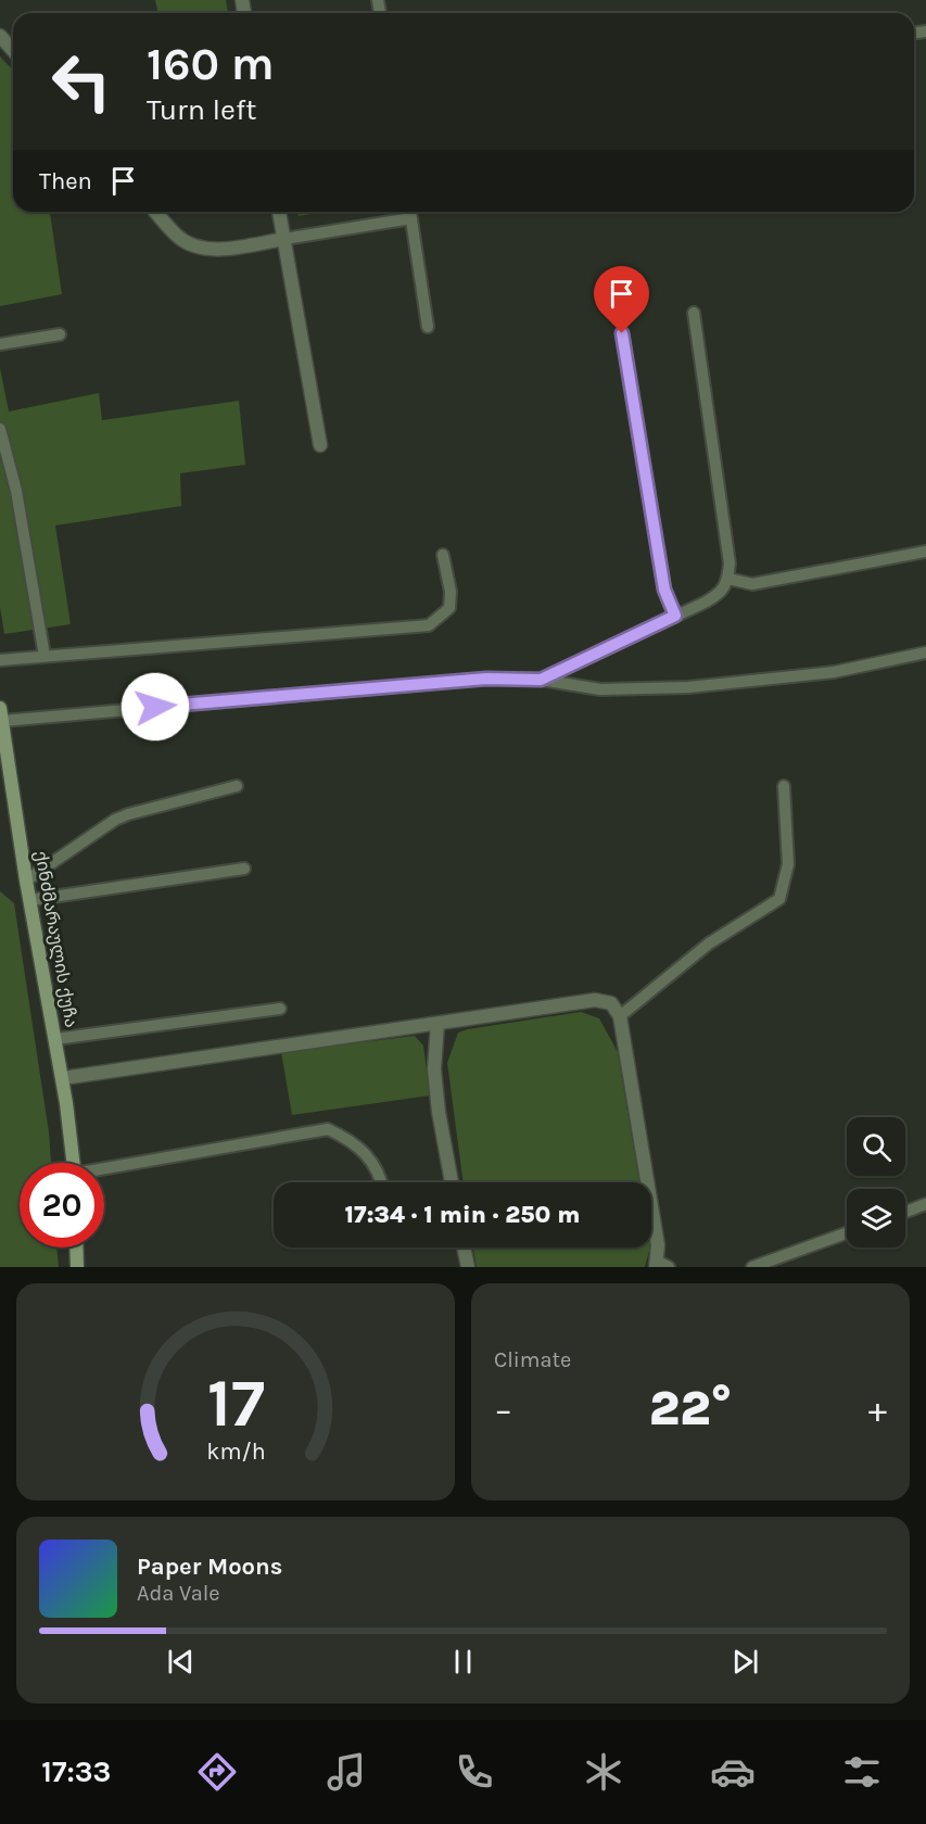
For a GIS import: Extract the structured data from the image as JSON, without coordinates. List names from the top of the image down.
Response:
{
  "streets": {
    "main road": ["ქინძმარაულის ქუჩა"]
  },
  "page": {
    "turn": ["160 m", "Turn left"],
    "then": "Then",
    "limit": "20",
    "trip": "17:34 · 1 min · 250 m",
    "tile": "Climate",
    "heat": ["−", "22°", "+"],
    "song": ["Paper Moons", "Ada Vale"],
    "tabs": "17:33",
    "gauge": ["17", "km/h"]
  }
}
